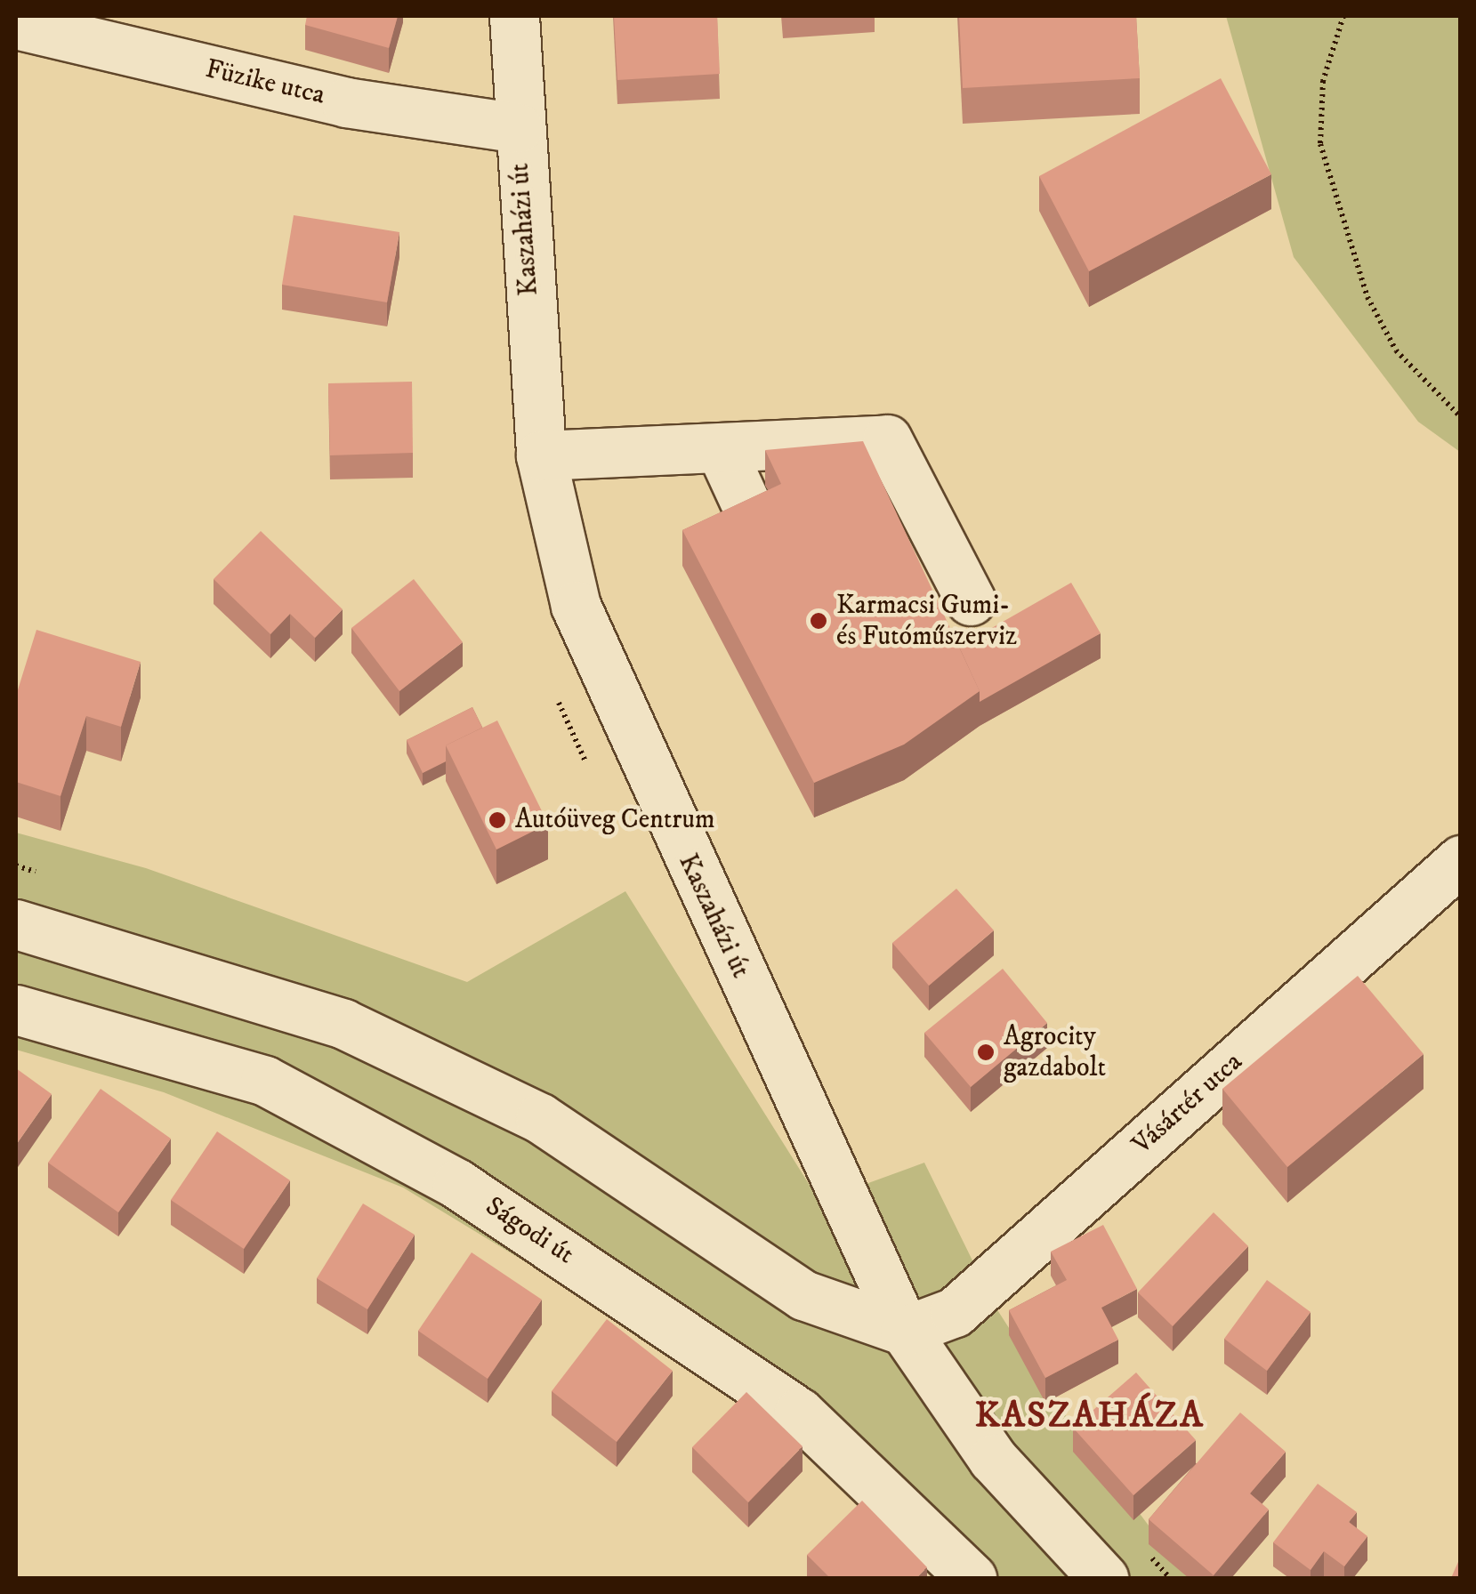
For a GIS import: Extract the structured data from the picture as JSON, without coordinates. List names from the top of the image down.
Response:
{
  "streets": {
    "street": [
      "Füzike utca",
      "Kaszaházi út",
      "Vásártér utca",
      "Ságodi út"
    ]
  },
  "crossings": [
    ["Füzike utca", "Kaszaházi út"],
    ["Kaszaházi út", "Vásártér utca"]
  ],
  "districts": ["KASZAHÁZA"],
  "places": ["Karmacsi Gumi- és Futóműszerviz", "Autóüveg Centrum", "Agrocity gazdabolt"]
}
